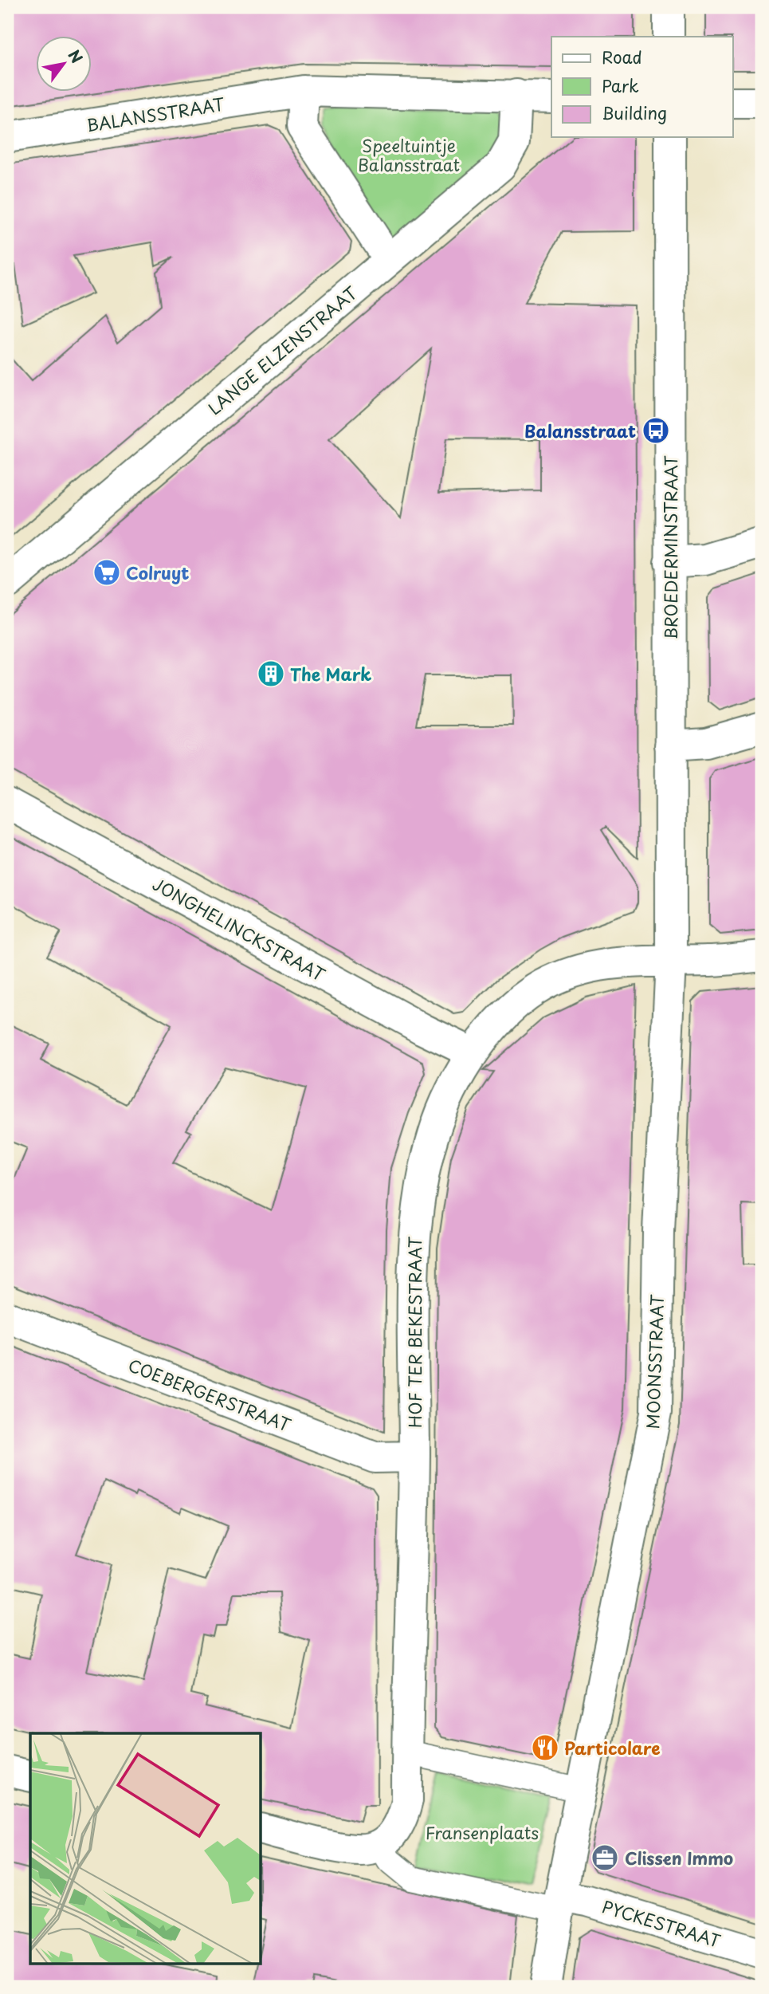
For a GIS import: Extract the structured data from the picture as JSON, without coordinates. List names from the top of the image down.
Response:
{
  "streets": {
    "street": [
      "BALANSSTRAAT",
      "LANGE ELZENSTRAAT",
      "BROEDERMINSTRAAT",
      "JONGHELINCKSTRAAT",
      "HOF TER BEKESTRAAT",
      "MOONSSTRAAT",
      "COEBERGERSTRAAT",
      "PYCKESTRAAT"
    ]
  },
  "crossings": [
    ["BALANSSTRAAT", "LANGE ELZENSTRAAT"],
    ["BROEDERMINSTRAAT", "HOF TER BEKESTRAAT"],
    ["BROEDERMINSTRAAT", "MOONSSTRAAT"],
    ["JONGHELINCKSTRAAT", "HOF TER BEKESTRAAT"],
    ["HOF TER BEKESTRAAT", "MOONSSTRAAT"],
    ["HOF TER BEKESTRAAT", "COEBERGERSTRAAT"]
  ],
  "parks": ["Speeltuintje Balansstraat", "Fransenplaats"],
  "places": {
    "bus stop": ["Balansstraat"],
    "supermarket": ["Colruyt"],
    "building": ["The Mark"],
    "restaurant": ["Particolare"],
    "office": ["Clissen Immo"]
  },
  "legend": ["Road", "Park", "Building"],
  "north": "top right"
}
